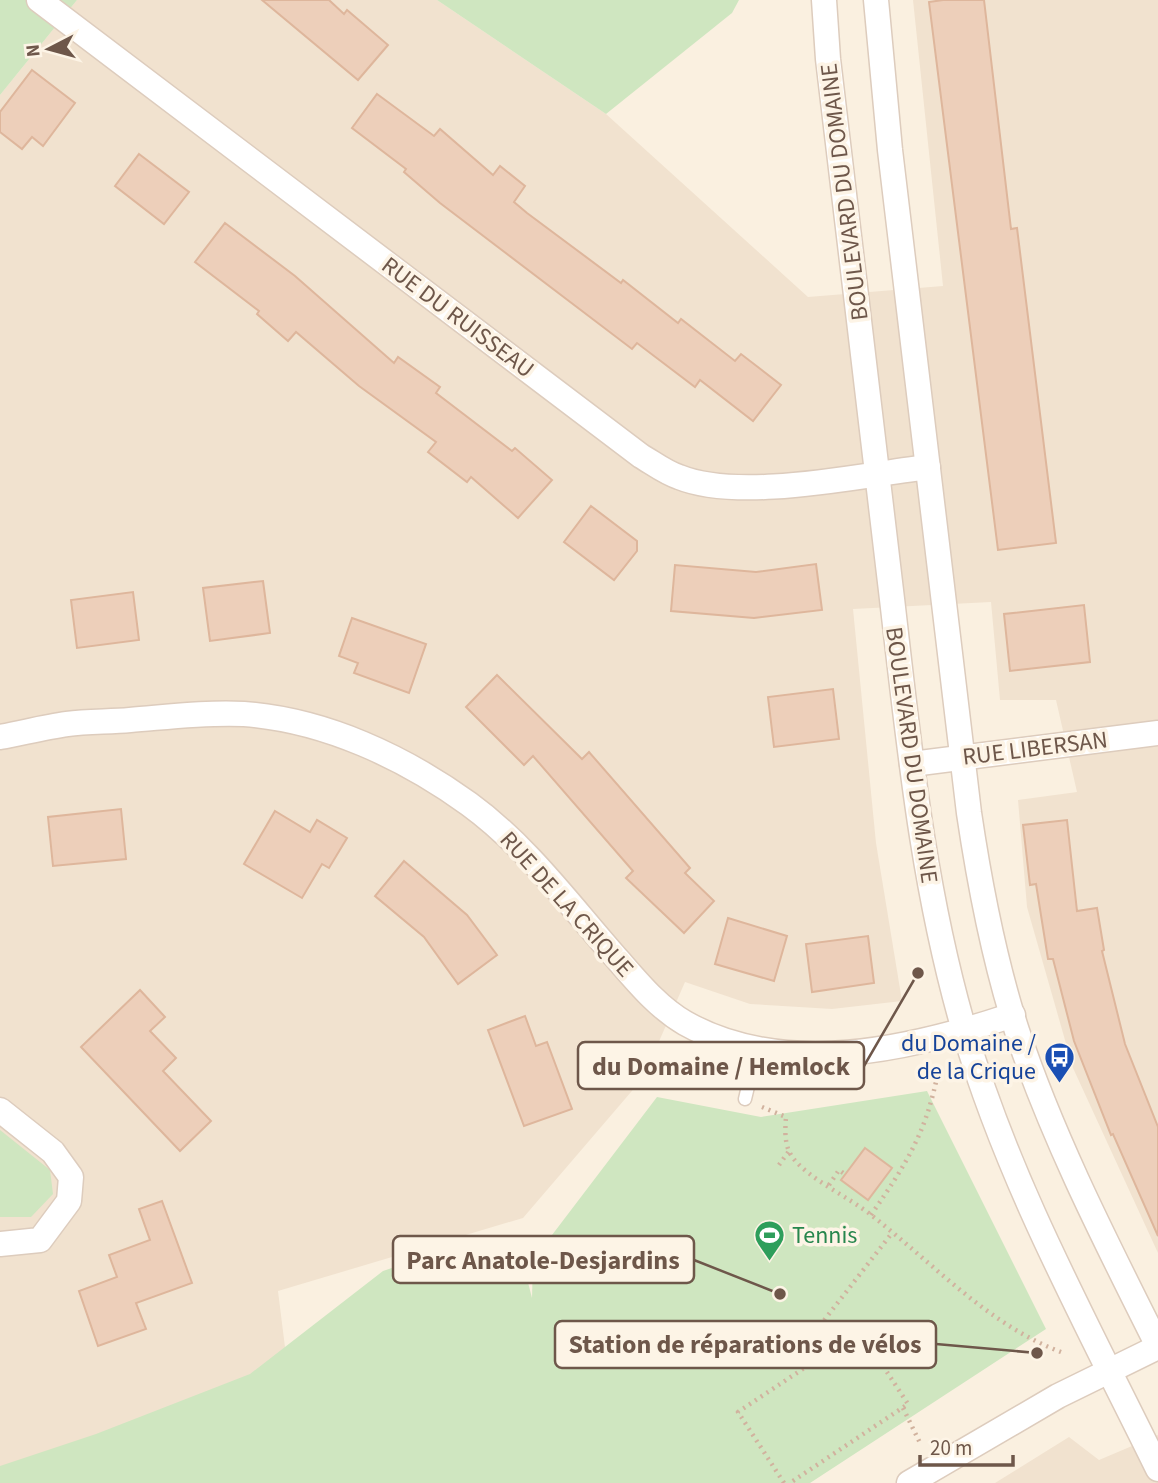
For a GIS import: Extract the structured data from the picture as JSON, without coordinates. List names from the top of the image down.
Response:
{
  "streets": {
    "street": [
      "BOULEVARD DU DOMAINE",
      "RUE DU RUISSEAU",
      "RUE LIBERSAN",
      "RUE DE LA CRIQUE"
    ]
  },
  "crossings": [
    ["BOULEVARD DU DOMAINE", "RUE DU RUISSEAU"],
    ["BOULEVARD DU DOMAINE", "RUE LIBERSAN"],
    ["BOULEVARD DU DOMAINE", "RUE DE LA CRIQUE"]
  ],
  "places": {
    "other": ["du Domaine / Hemlock", "Parc Anatole-Desjardins", "Station de réparations de vélos"],
    "bus stop": ["du Domaine / de la Crique"],
    "sports": ["Tennis"]
  },
  "scale_bar": "20 m",
  "north": "left"
}
